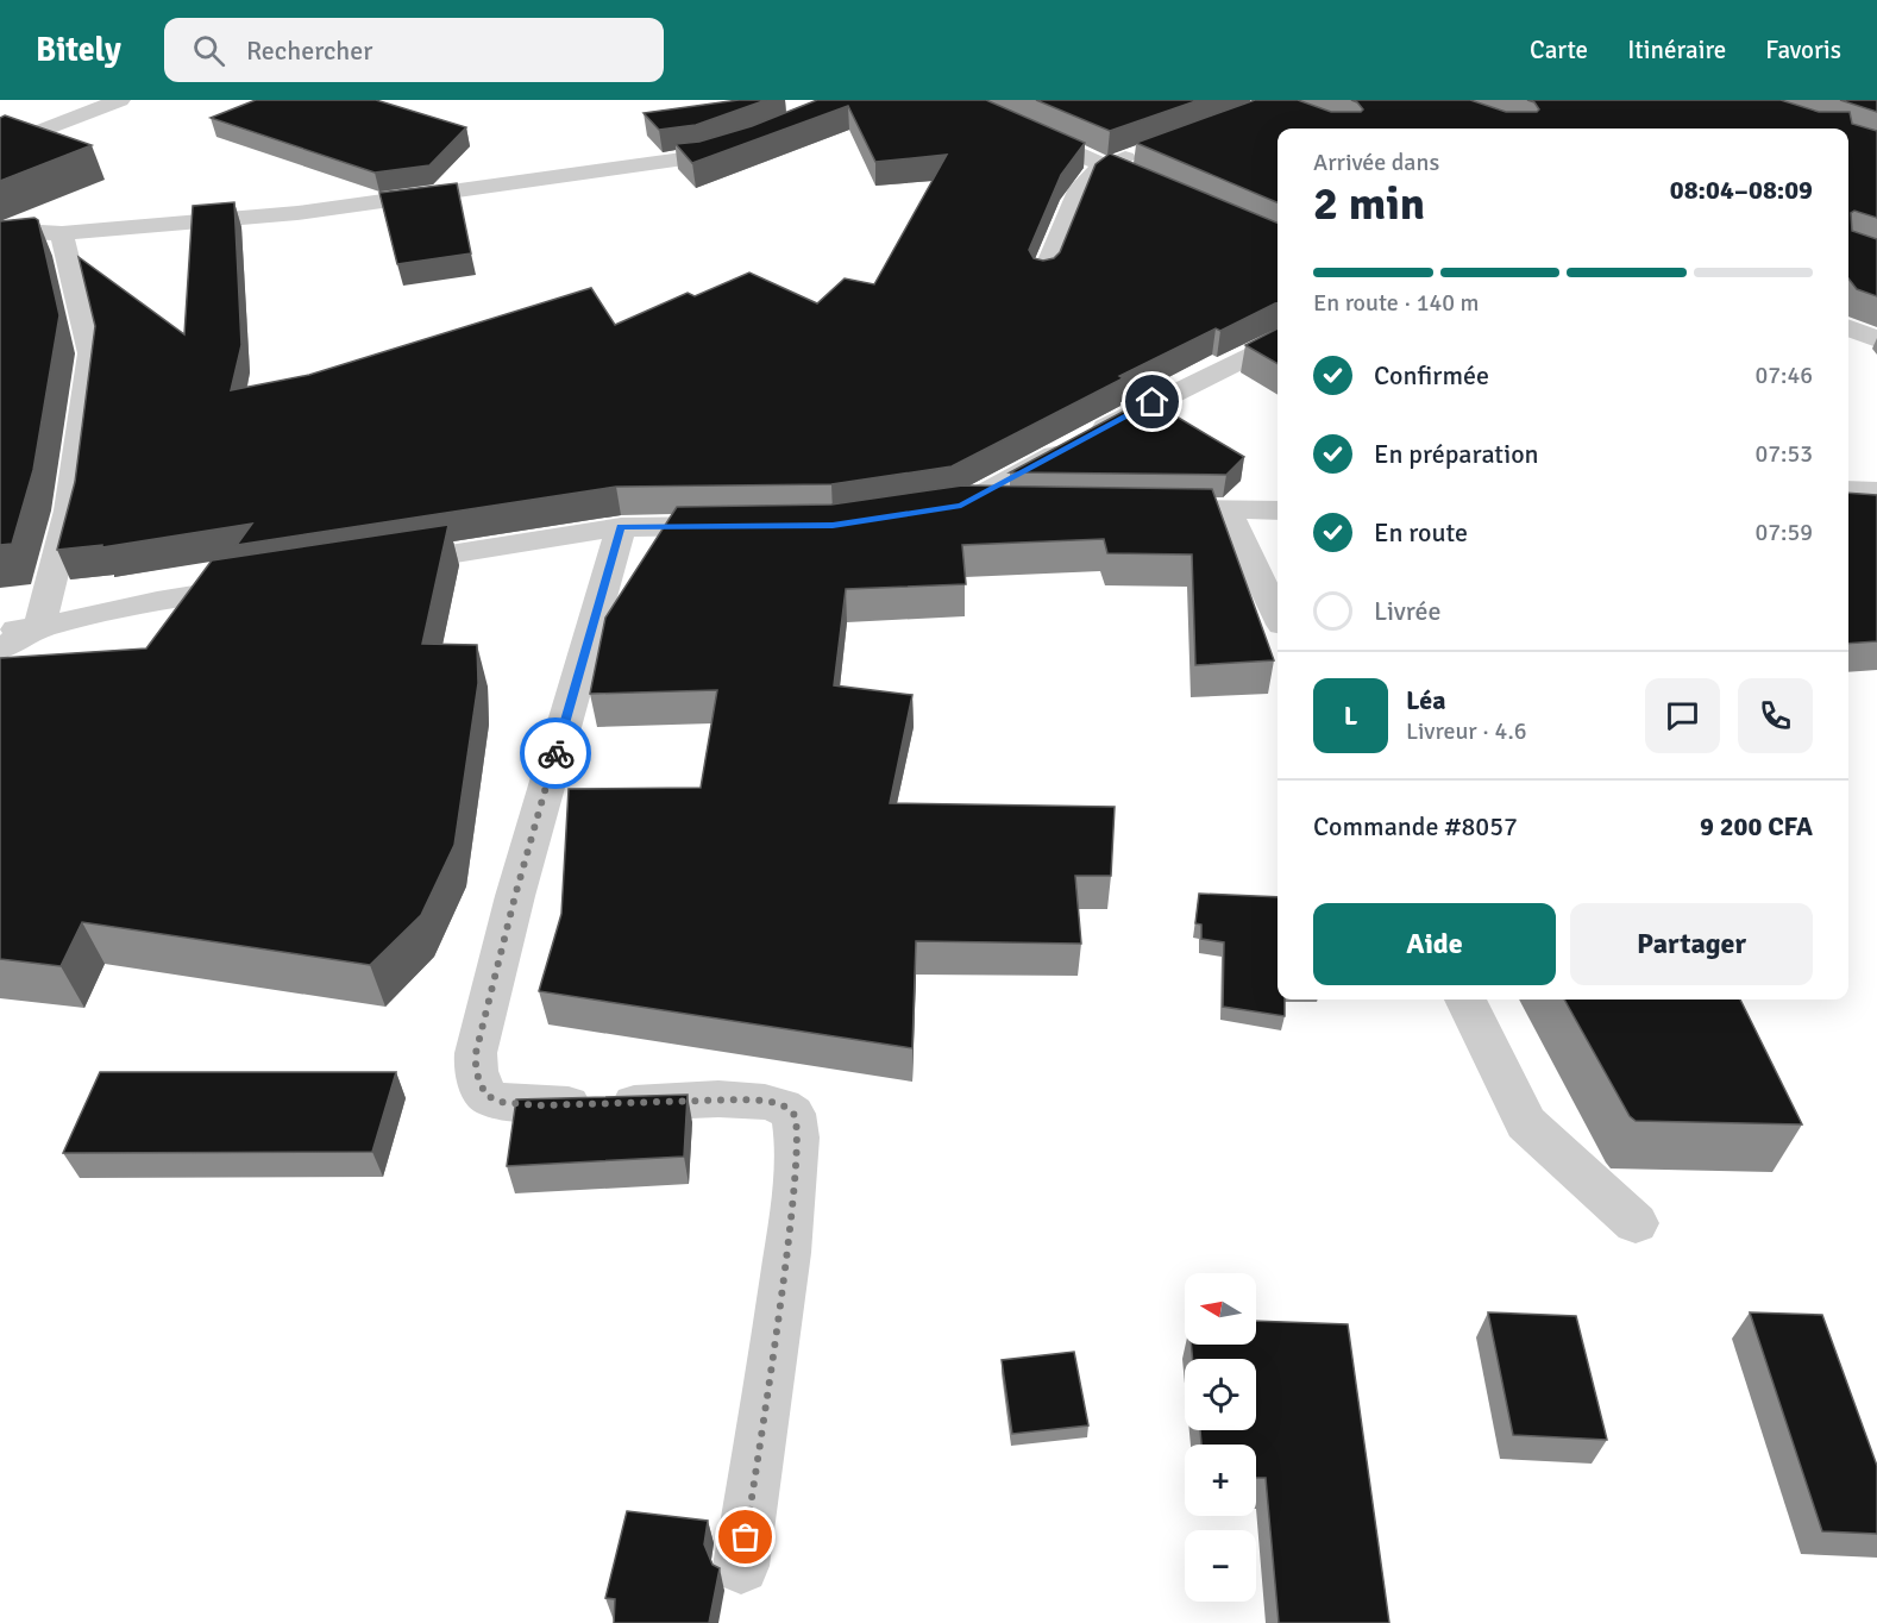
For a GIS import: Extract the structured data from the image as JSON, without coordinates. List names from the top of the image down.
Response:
{
  "north": "left",
  "page": {
    "header": "Bitely",
    "search": "Rechercher",
    "nav": ["Carte", "Itinéraire", "Favoris"],
    "heading": ["2 min", "Arrivée dans", "08:04–08:09"],
    "panel": [
      "Léa",
      "Livreur · 4.6",
      "Commande #8057",
      "9 200 CFA"
    ],
    "bar": "En route · 140 m",
    "list": [
      ["Confirmée", "07:46"],
      ["En préparation", "07:53"],
      ["En route", "07:59"],
      "Livrée"
    ],
    "round": "L",
    "buttons": ["Aide", "Partager"],
    "map_buttons": ["+", "−"]
  }
}
